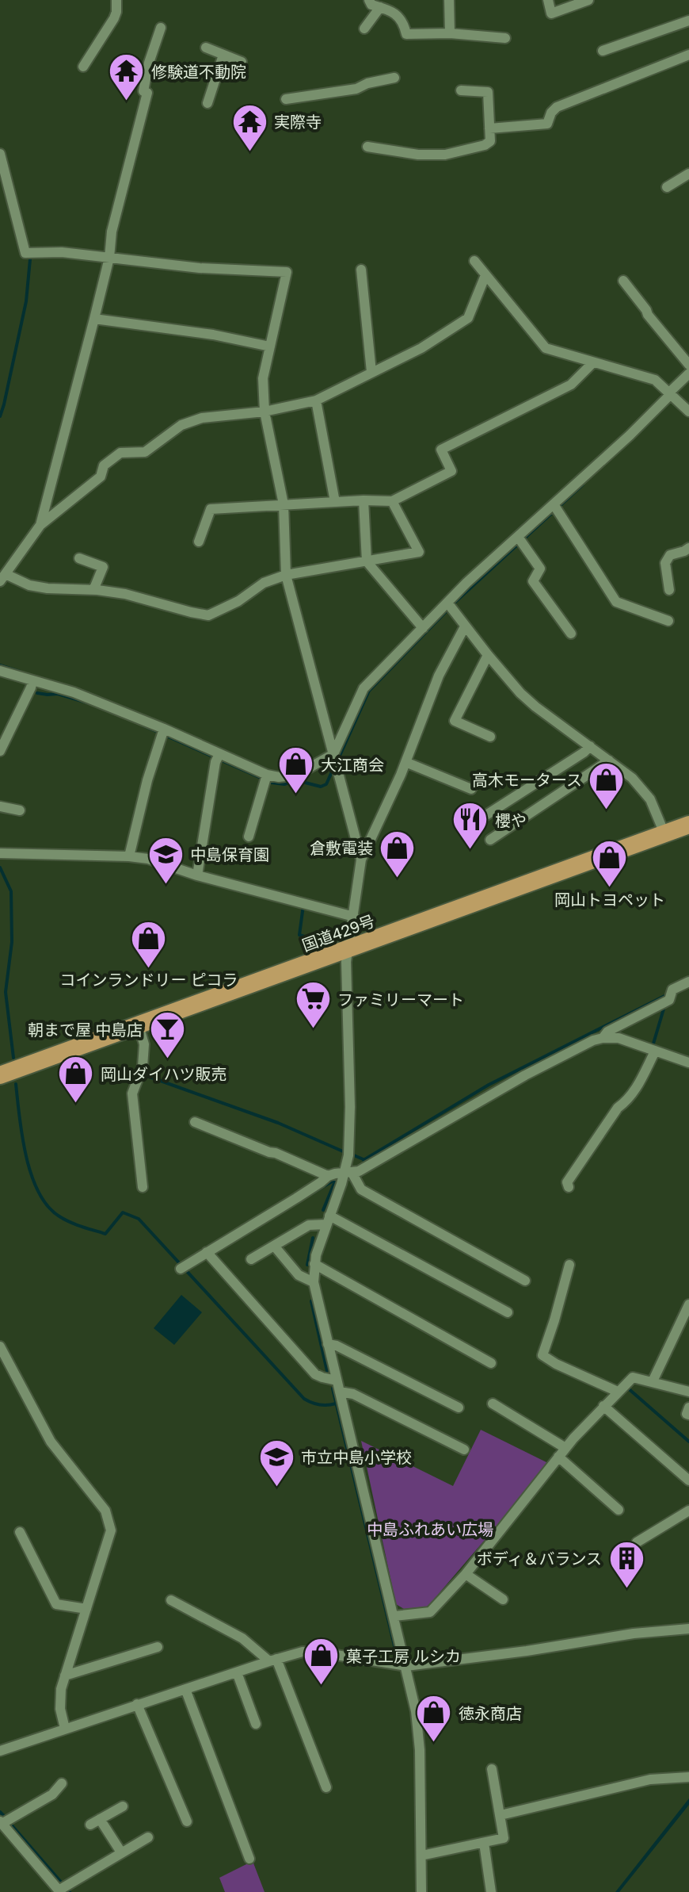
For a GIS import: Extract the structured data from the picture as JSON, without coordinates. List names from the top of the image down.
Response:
{
  "streets": {
    "highway": ["国道429号"]
  },
  "parks": ["中島ふれあい広場"],
  "places": {
    "temple": ["修験道不動院", "実際寺"],
    "shop": [
      "大江商会",
      "高木モータース",
      "倉敷電装",
      "岡山トヨペット",
      "コインランドリー ピコラ",
      "岡山ダイハツ販売",
      "菓子工房 ルシカ",
      "徳永商店"
    ],
    "restaurant": ["櫻や"],
    "school or university": ["中島保育園", "市立中島小学校"],
    "supermarket": ["ファミリーマート"],
    "bar": ["朝まで屋 中島店"],
    "building": ["ボディ＆バランス"]
  }
}
